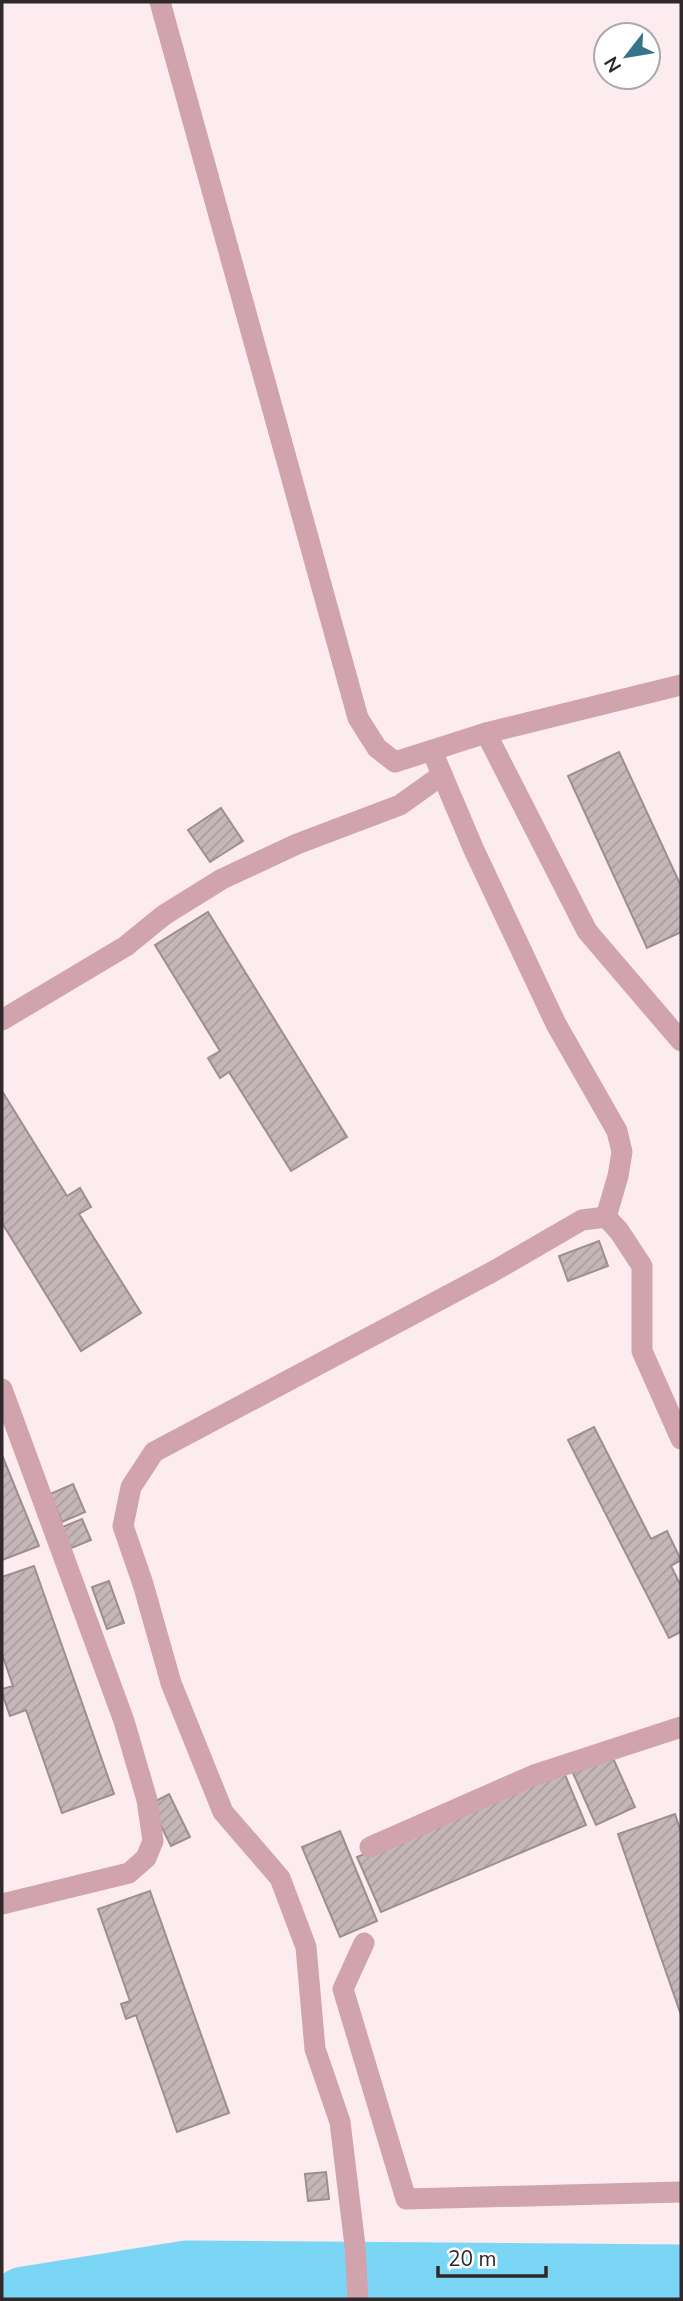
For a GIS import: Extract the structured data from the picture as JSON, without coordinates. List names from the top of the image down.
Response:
{
  "scale_bar": "20 m",
  "north": "bottom left"
}
